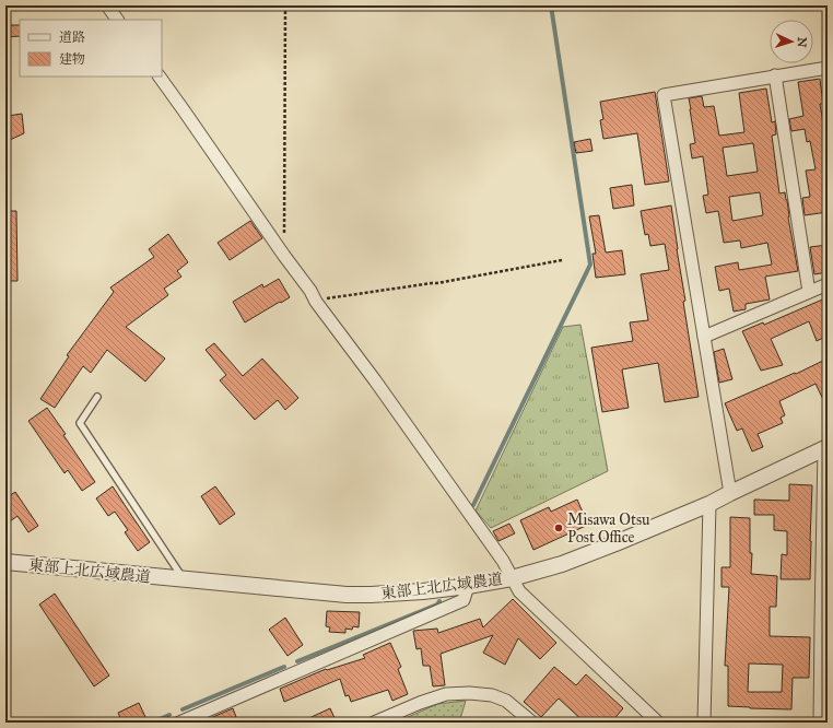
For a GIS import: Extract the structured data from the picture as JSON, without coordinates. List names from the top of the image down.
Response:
{
  "streets": {
    "street": ["東部上北広域農道"]
  },
  "places": ["Misawa Otsu Post Office"],
  "legend": ["道路", "建物"],
  "north": "right"
}
